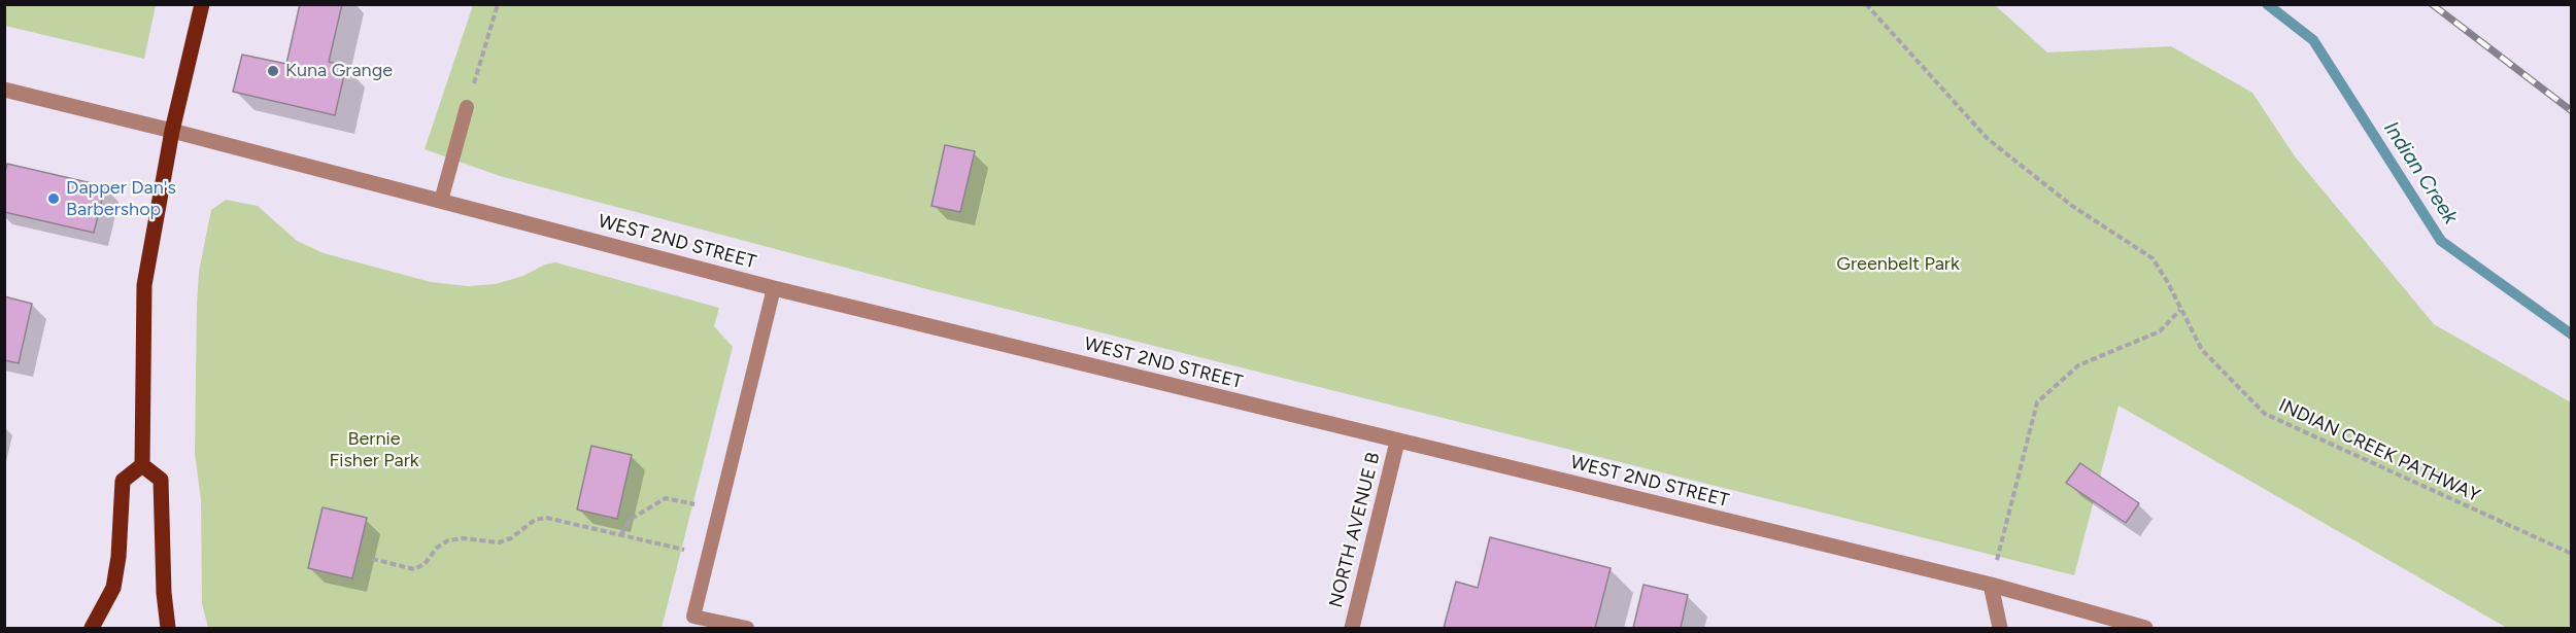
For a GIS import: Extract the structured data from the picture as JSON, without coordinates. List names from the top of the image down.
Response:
{
  "streets": {
    "street": ["WEST 2ND STREET", "NORTH AVENUE B"],
    "path": ["INDIAN CREEK PATHWAY"]
  },
  "crossings": [
    ["WEST 2ND STREET", "NORTH AVENUE B"]
  ],
  "water": ["Indian Creek"],
  "parks": ["Greenbelt Park", "Bernie Fisher Park"],
  "places": ["Kuna Grange", "Dapper Dan's Barbershop"]
}
